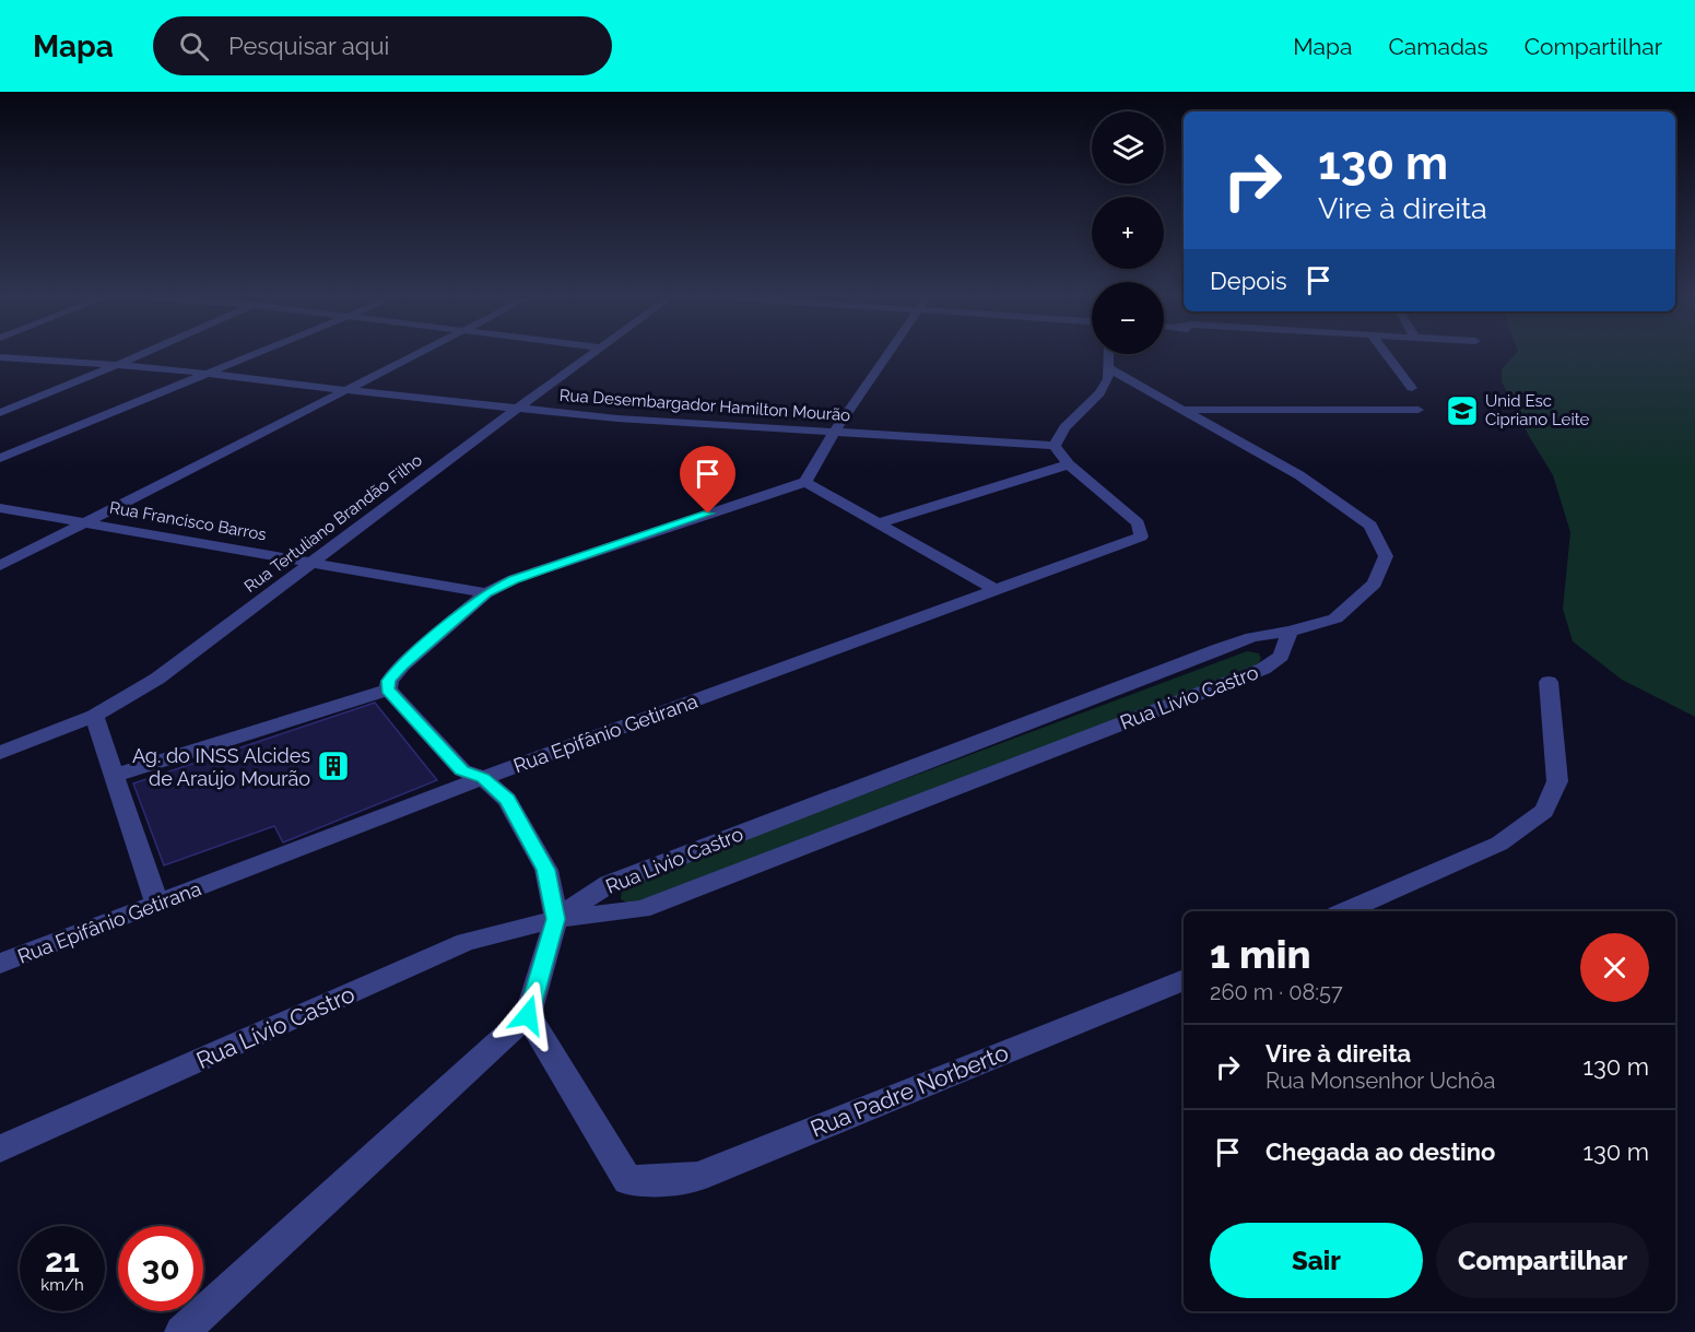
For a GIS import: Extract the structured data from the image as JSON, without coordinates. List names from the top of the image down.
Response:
{
  "streets": {
    "street": [
      "Rua Desembargador Hamilton Mourão",
      "Rua Francisco Barros",
      "Rua Tertuliano Brandão Filho",
      "Rua Livio Castro",
      "Rua Epifânio Getirana",
      "Rua Lívio Castro",
      "Rua Padre Norberto"
    ]
  },
  "crossings": [
    ["Rua Desembargador Hamilton Mourão", "Rua Tertuliano Brandão Filho"],
    ["Rua Francisco Barros", "Rua Tertuliano Brandão Filho"],
    ["Rua Livio Castro", "Rua Lívio Castro"]
  ],
  "places": {
    "school or university": ["Unid Esc Cipriano Leite"],
    "building": ["Ag. do INSS Alcides de Araújo Mourão"]
  },
  "page": {
    "header": "Mapa",
    "search": "Pesquisar aqui",
    "nav": ["Mapa", "Camadas", "Compartilhar"],
    "map_buttons": ["+", "−"],
    "turn": ["130 m", "Vire à direita"],
    "then": "Depois",
    "heading": ["1 min", "260 m · 08:57"],
    "list": [
      {
        "name": "Vire à direita",
        "note": "Rua Monsenhor Uchôa",
        "value": "130 m"
      },
      {
        "name": "Chegada ao destino",
        "value": "130 m"
      }
    ],
    "buttons": ["Sair", "Compartilhar"],
    "speed": "21 km/h",
    "limit": "30"
  }
}
